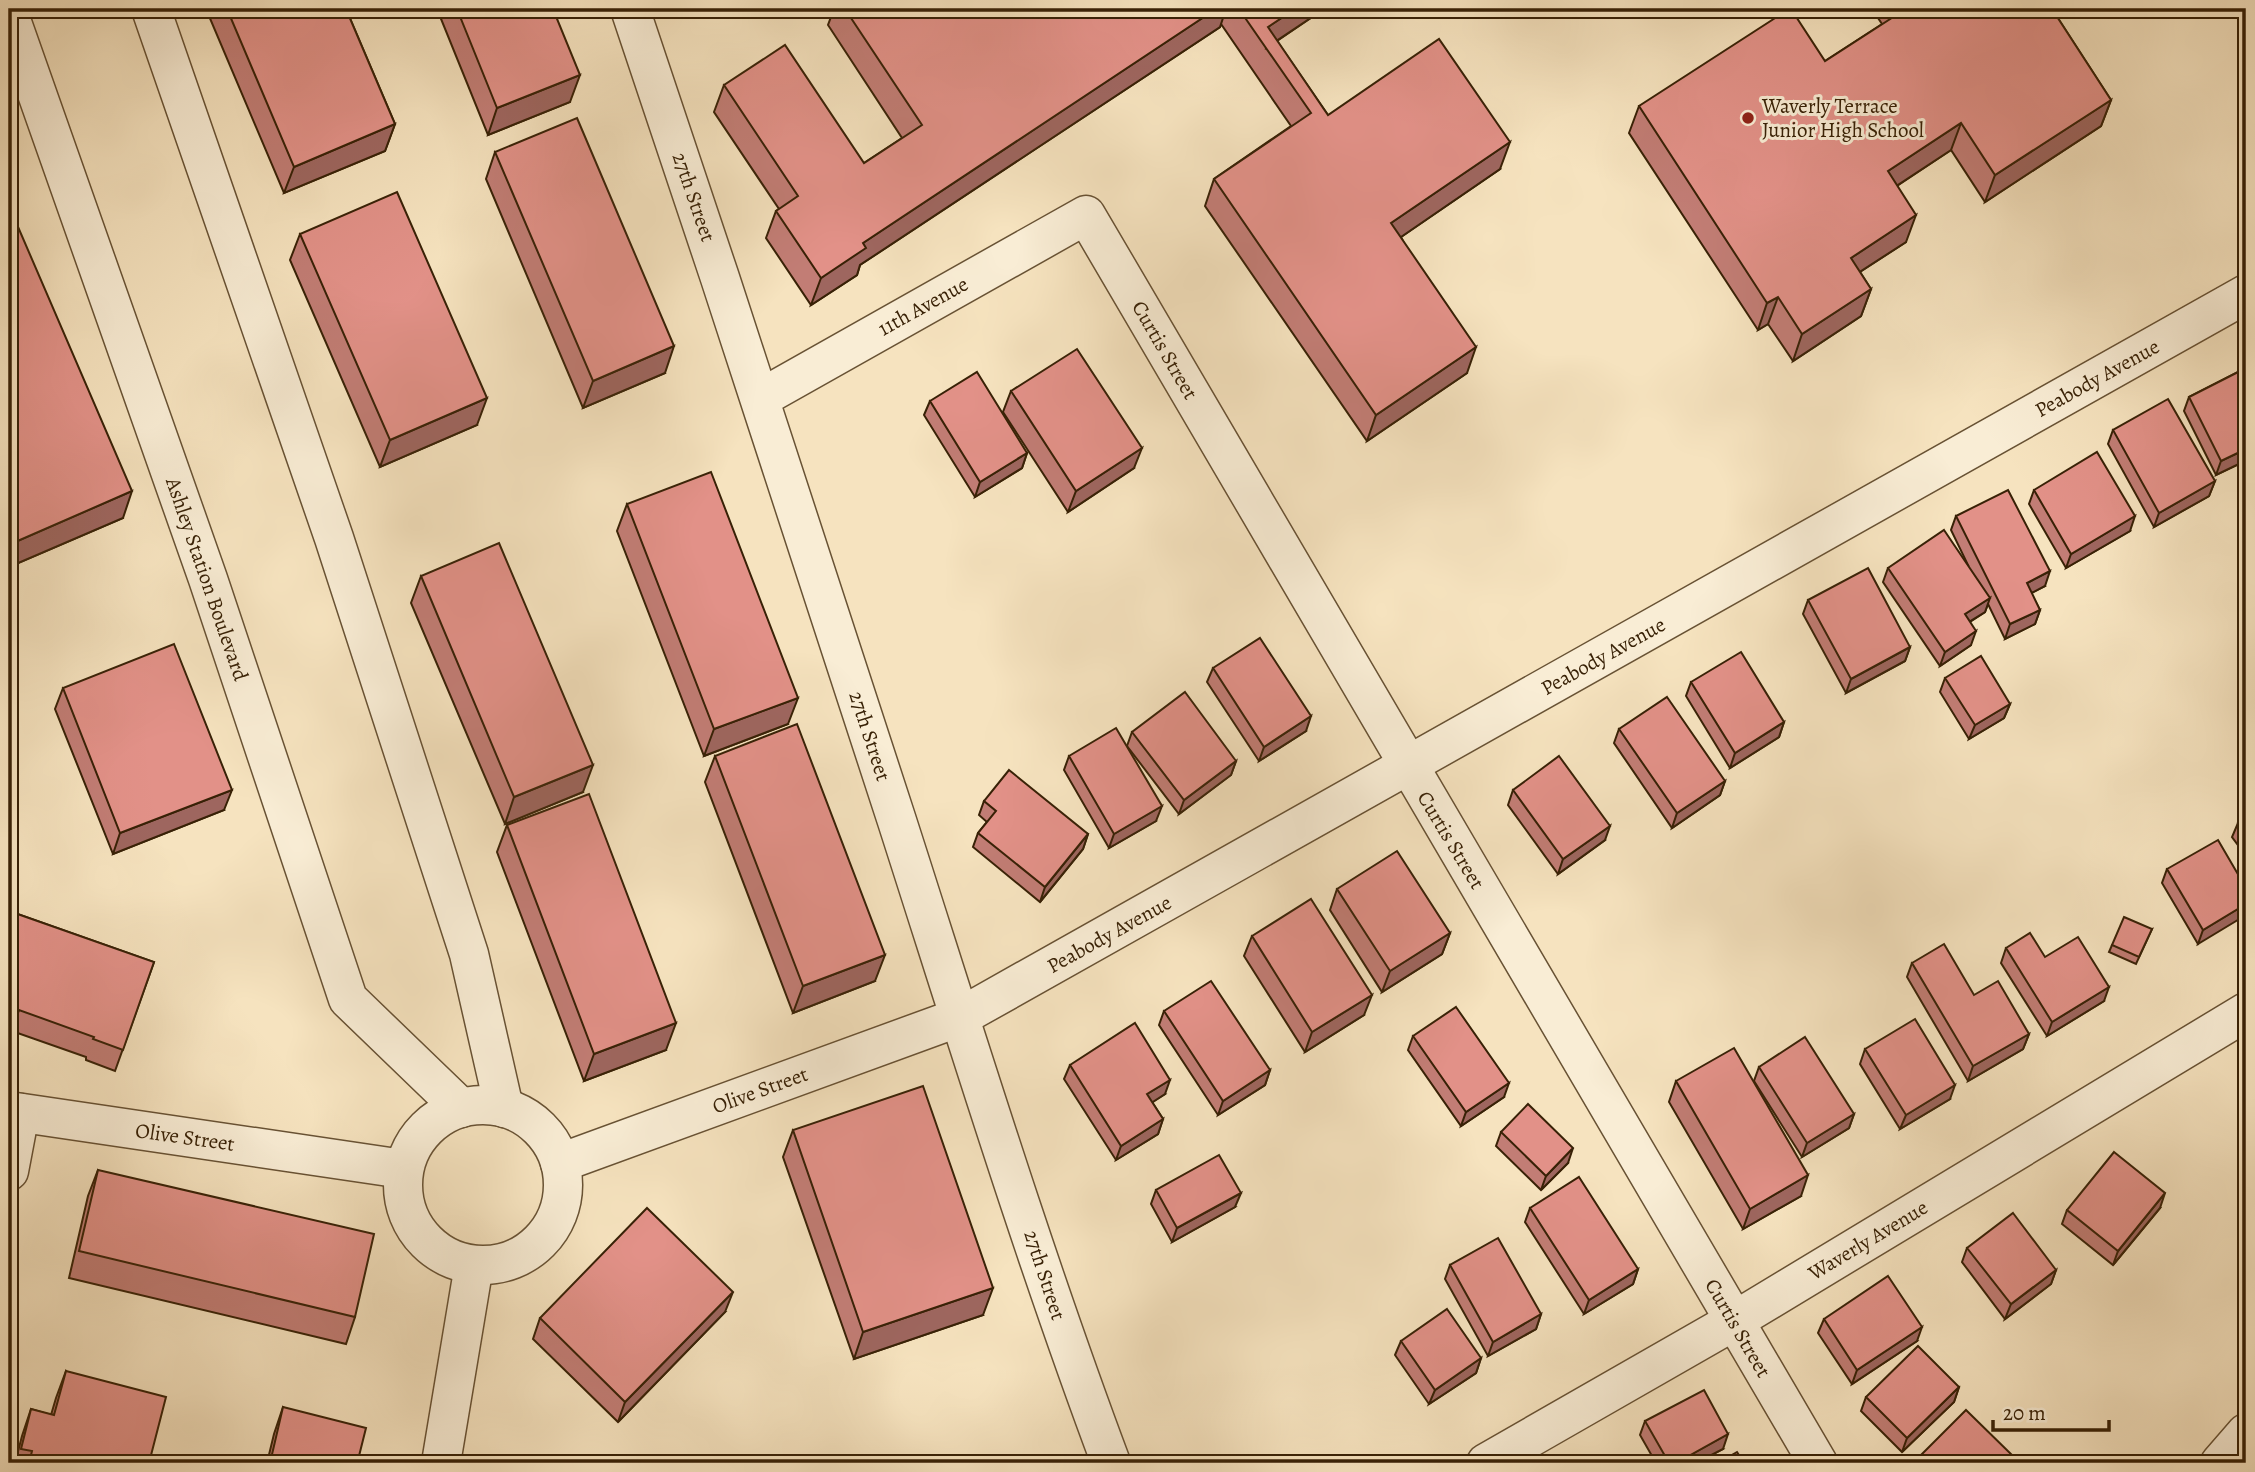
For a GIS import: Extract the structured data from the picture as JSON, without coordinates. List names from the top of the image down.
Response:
{
  "streets": {
    "street": [
      "27th Street",
      "11th Avenue",
      "Curtis Street",
      "Peabody Avenue",
      "Ashley Station Boulevard",
      "Olive Street",
      "Waverly Avenue"
    ]
  },
  "crossings": [
    ["27th Street", "11th Avenue"],
    ["27th Street", "Peabody Avenue"],
    ["27th Street", "Olive Street"],
    ["11th Avenue", "Curtis Street"],
    ["Curtis Street", "Peabody Avenue"],
    ["Curtis Street", "Waverly Avenue"],
    ["Peabody Avenue", "Olive Street"],
    ["Ashley Station Boulevard", "Olive Street"]
  ],
  "places": ["Waverly Terrace Junior High School"],
  "scale_bar": "20 m"
}
